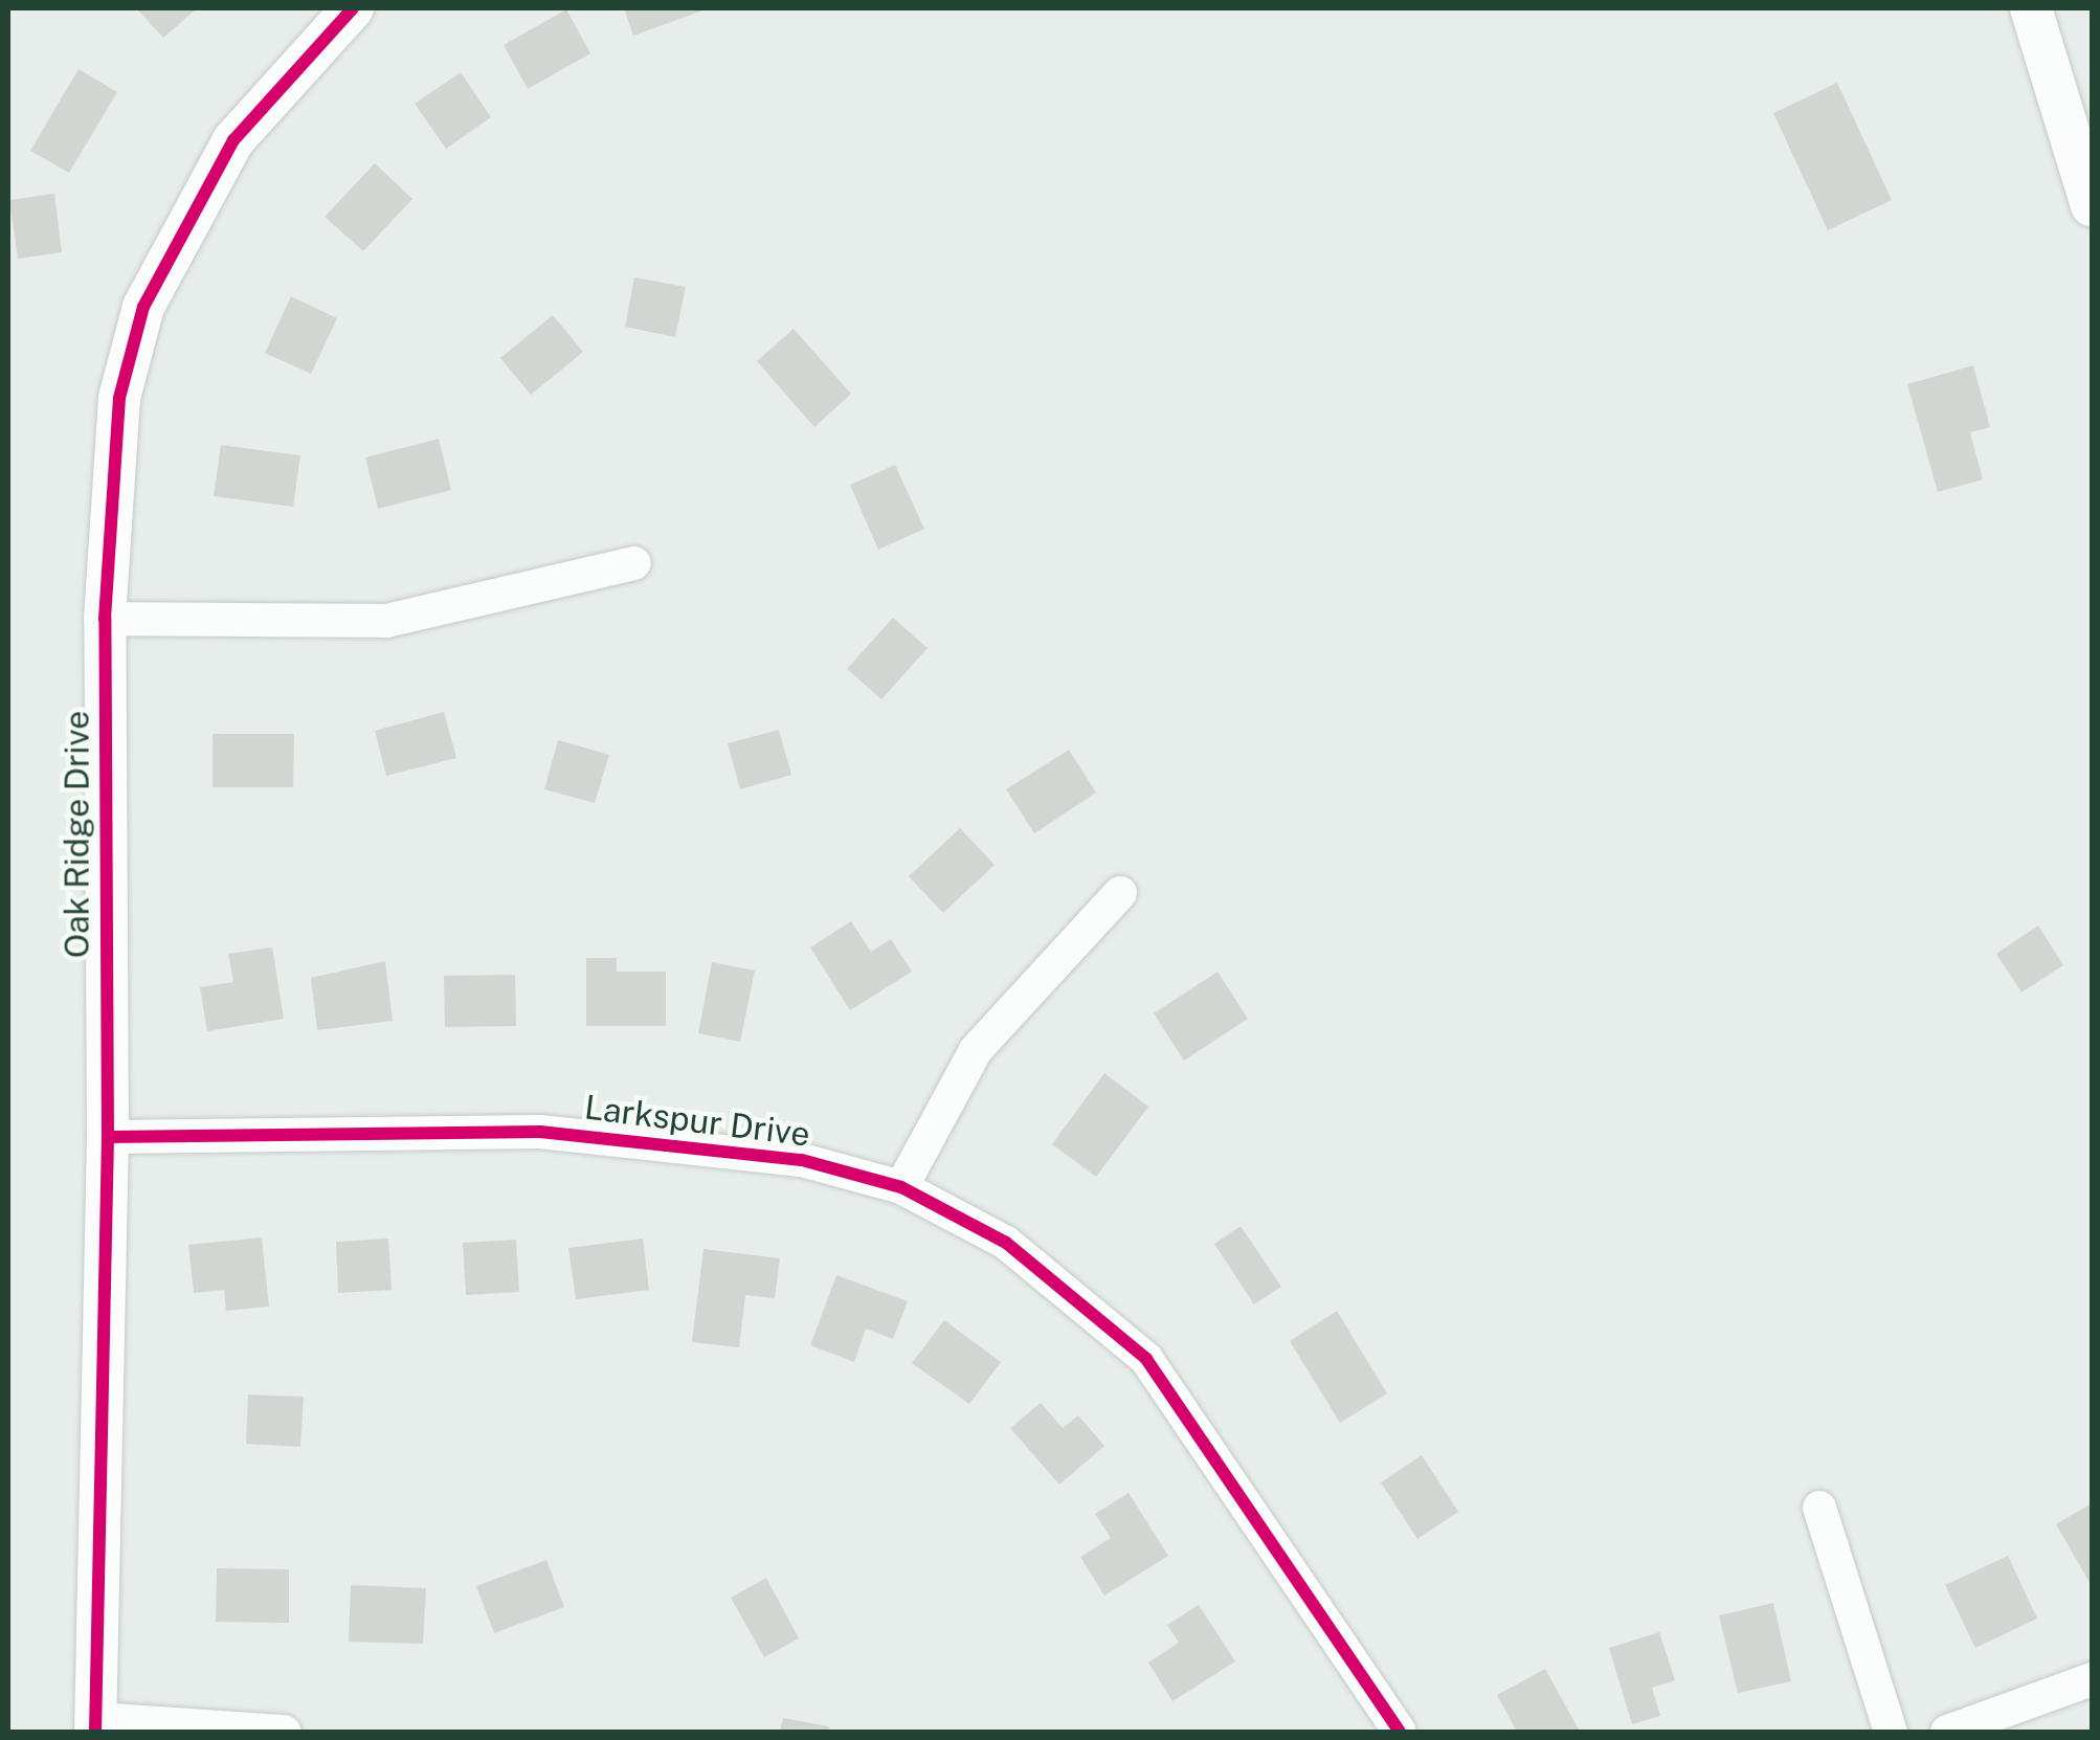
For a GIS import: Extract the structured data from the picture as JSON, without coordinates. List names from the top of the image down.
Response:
{
  "streets": {
    "street": ["Oak Ridge Drive", "Larkspur Drive"]
  },
  "crossings": [
    ["Oak Ridge Drive", "Larkspur Drive"]
  ]
}
